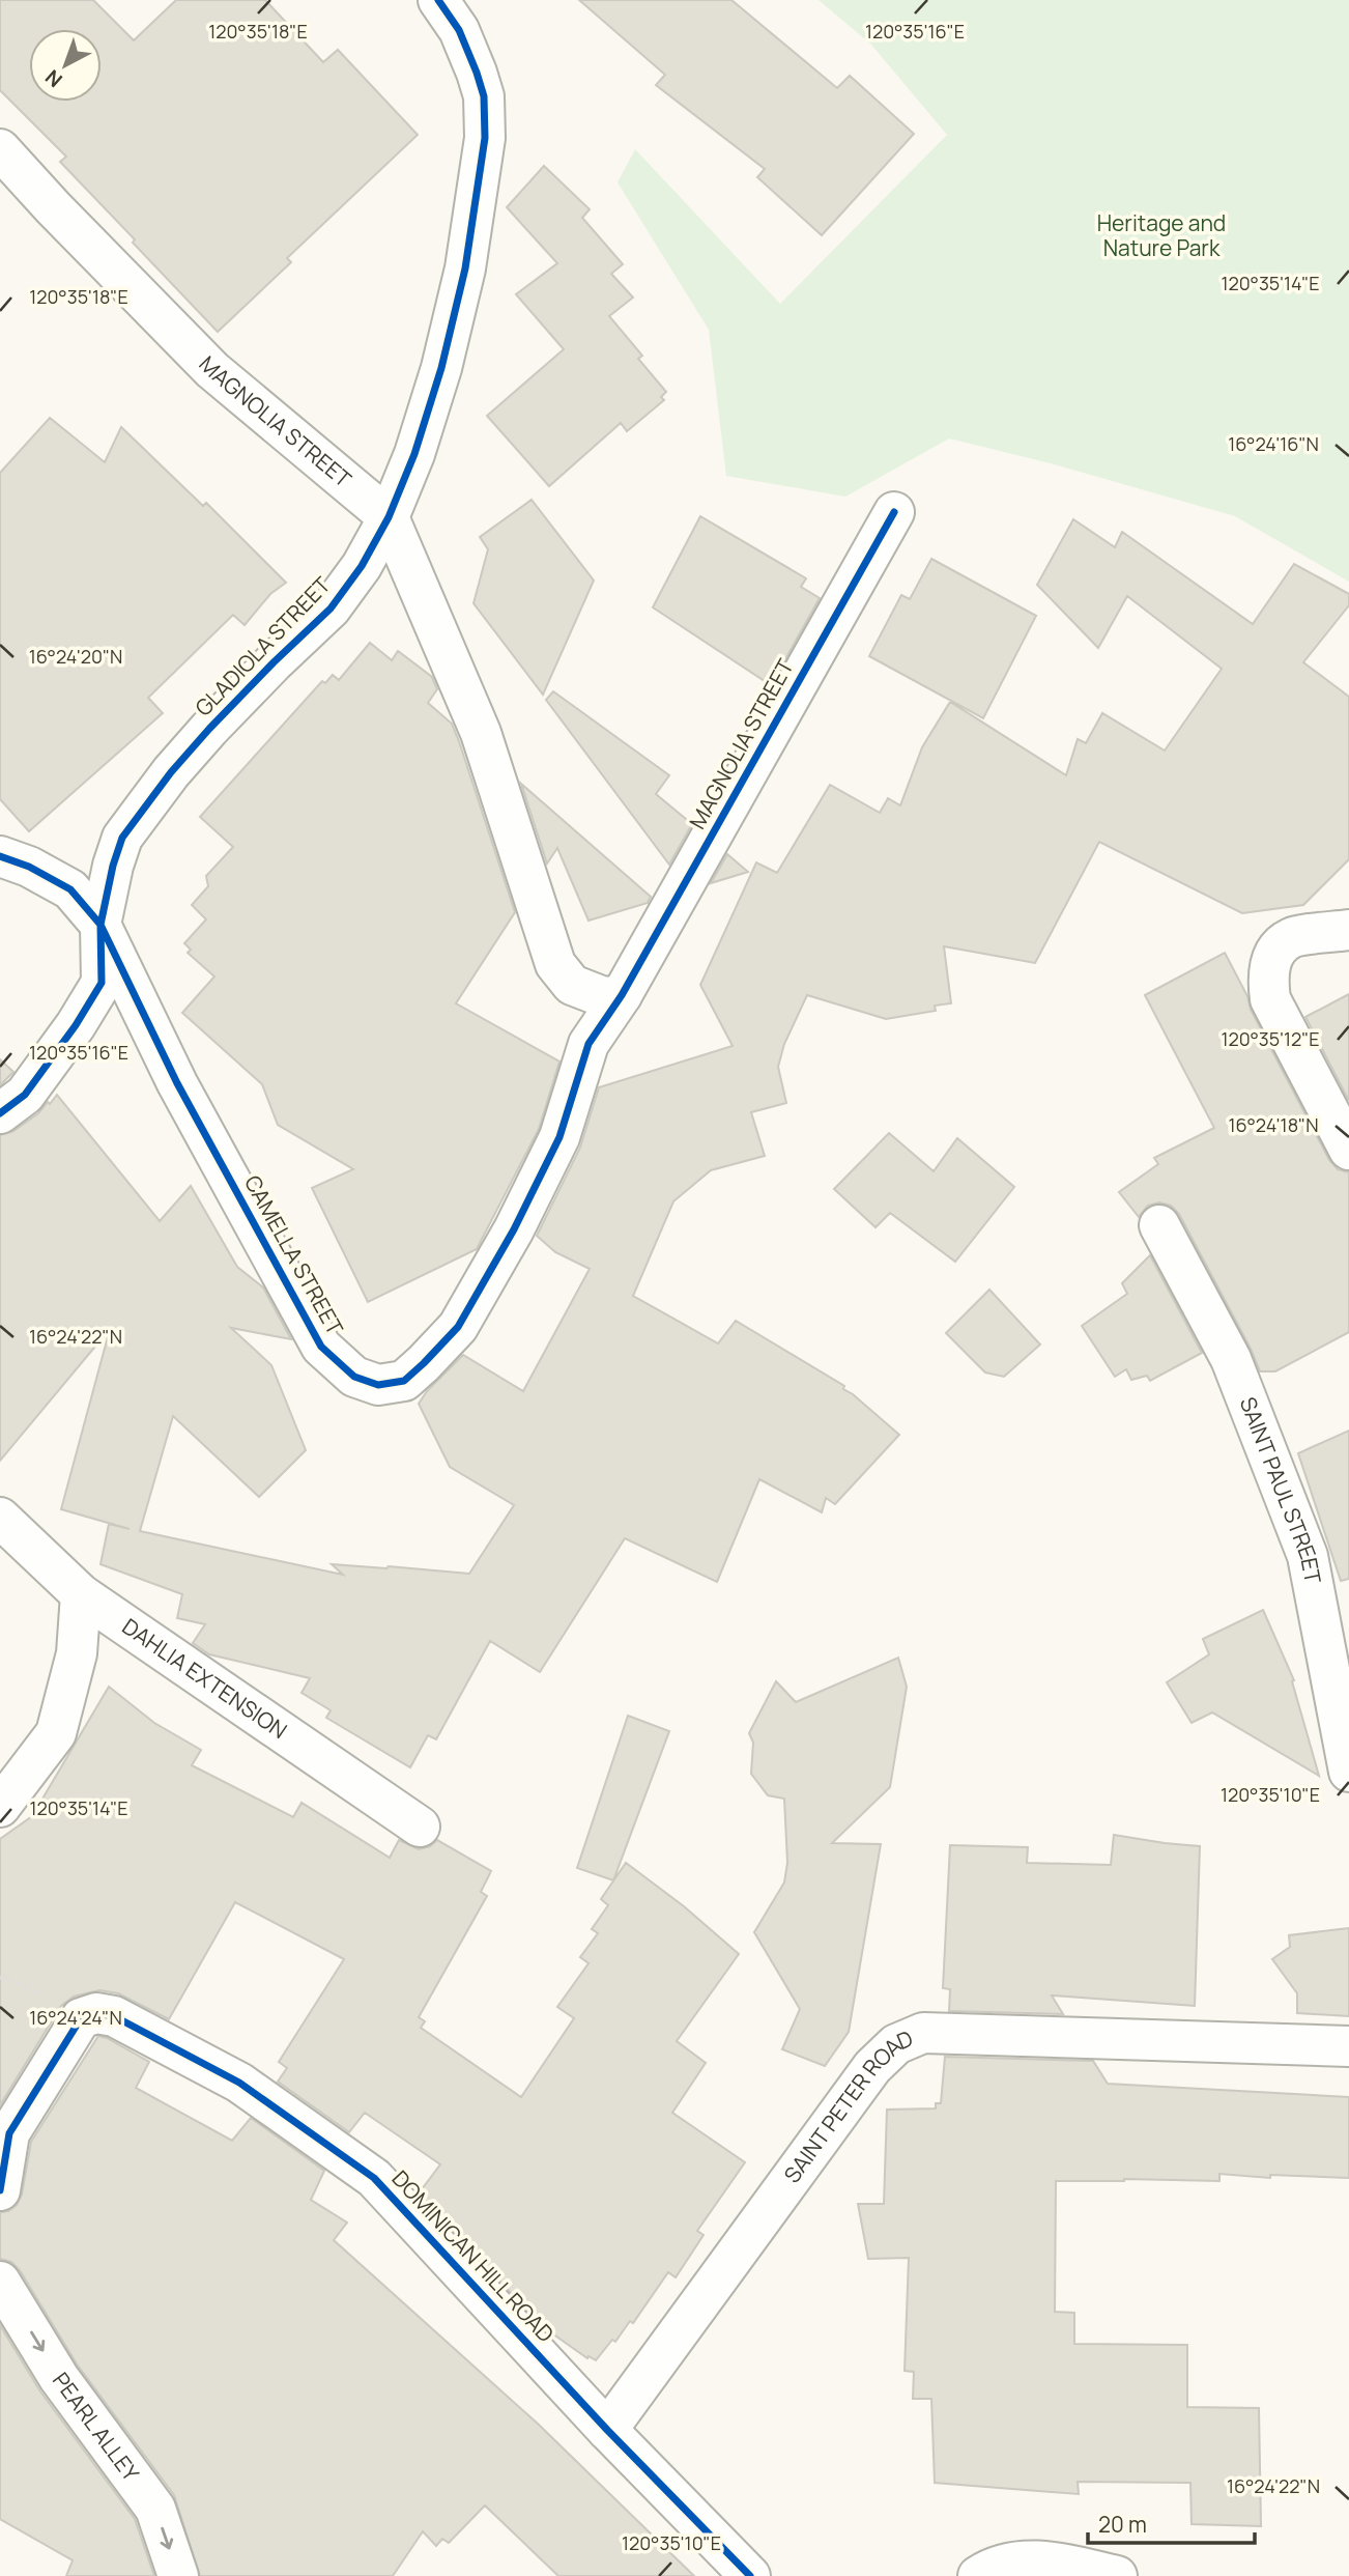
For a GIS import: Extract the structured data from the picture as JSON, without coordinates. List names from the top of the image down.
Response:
{
  "streets": {
    "street": [
      "MAGNOLIA STREET",
      "GLADIOLA STREET",
      "CAMELLA STREET",
      "SAINT PAUL STREET",
      "DAHLIA EXTENSION",
      "SAINT PETER ROAD",
      "DOMINICAN HILL ROAD",
      "PEARL ALLEY"
    ]
  },
  "crossings": [
    ["MAGNOLIA STREET", "GLADIOLA STREET"],
    ["MAGNOLIA STREET", "CAMELLA STREET"],
    ["GLADIOLA STREET", "CAMELLA STREET"],
    ["SAINT PETER ROAD", "DOMINICAN HILL ROAD"]
  ],
  "one_way": ["PEARL ALLEY"],
  "parks": ["Heritage and Nature Park"],
  "scale_bar": "20 m",
  "north": "bottom left",
  "coordinates": [
    "120°35'18\"E",
    "120°35'16\"E",
    "120°35'14\"E",
    "16°24'16\"N",
    "16°24'20\"N",
    "120°35'12\"E",
    "16°24'18\"N",
    "16°24'22\"N",
    "120°35'10\"E",
    "16°24'24\"N"
  ]
}
